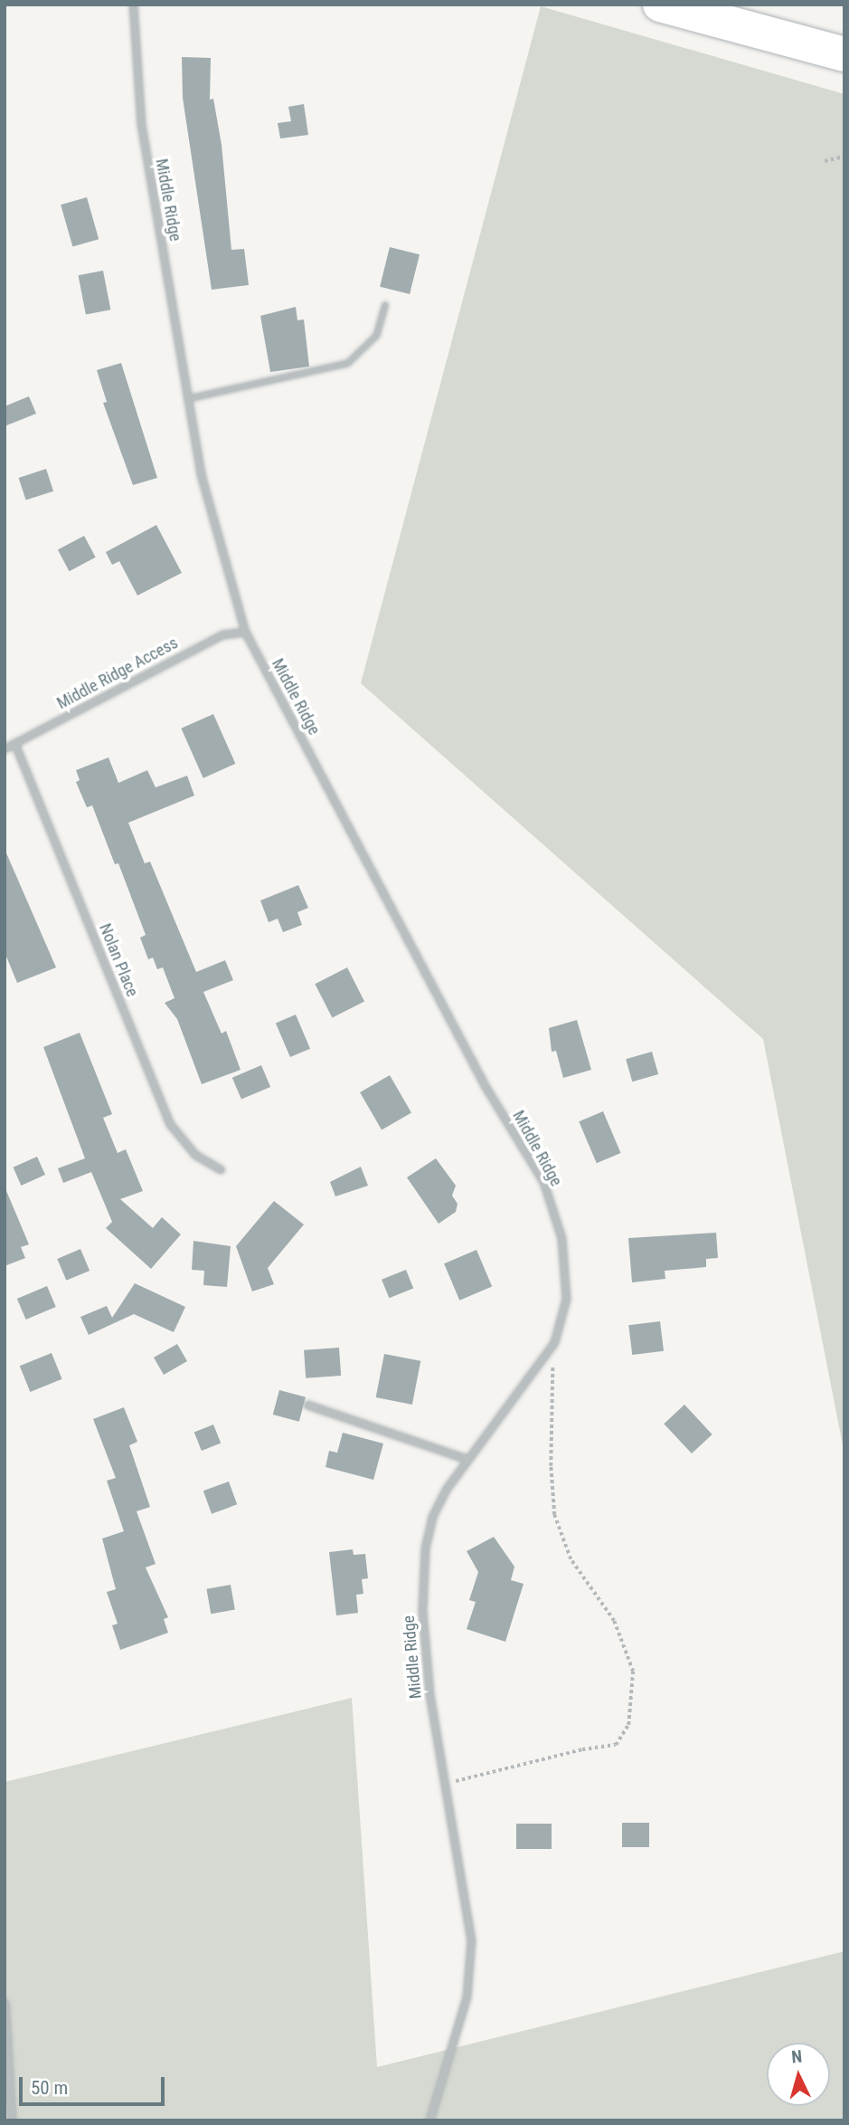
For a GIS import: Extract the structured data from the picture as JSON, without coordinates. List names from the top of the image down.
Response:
{
  "streets": {
    "street": ["Middle Ridge", "Middle Ridge Access", "Nolan Place"]
  },
  "crossings": [
    ["Middle Ridge", "Middle Ridge Access"],
    ["Middle Ridge Access", "Nolan Place"]
  ],
  "scale_bar": "50 m",
  "north": "top"
}
